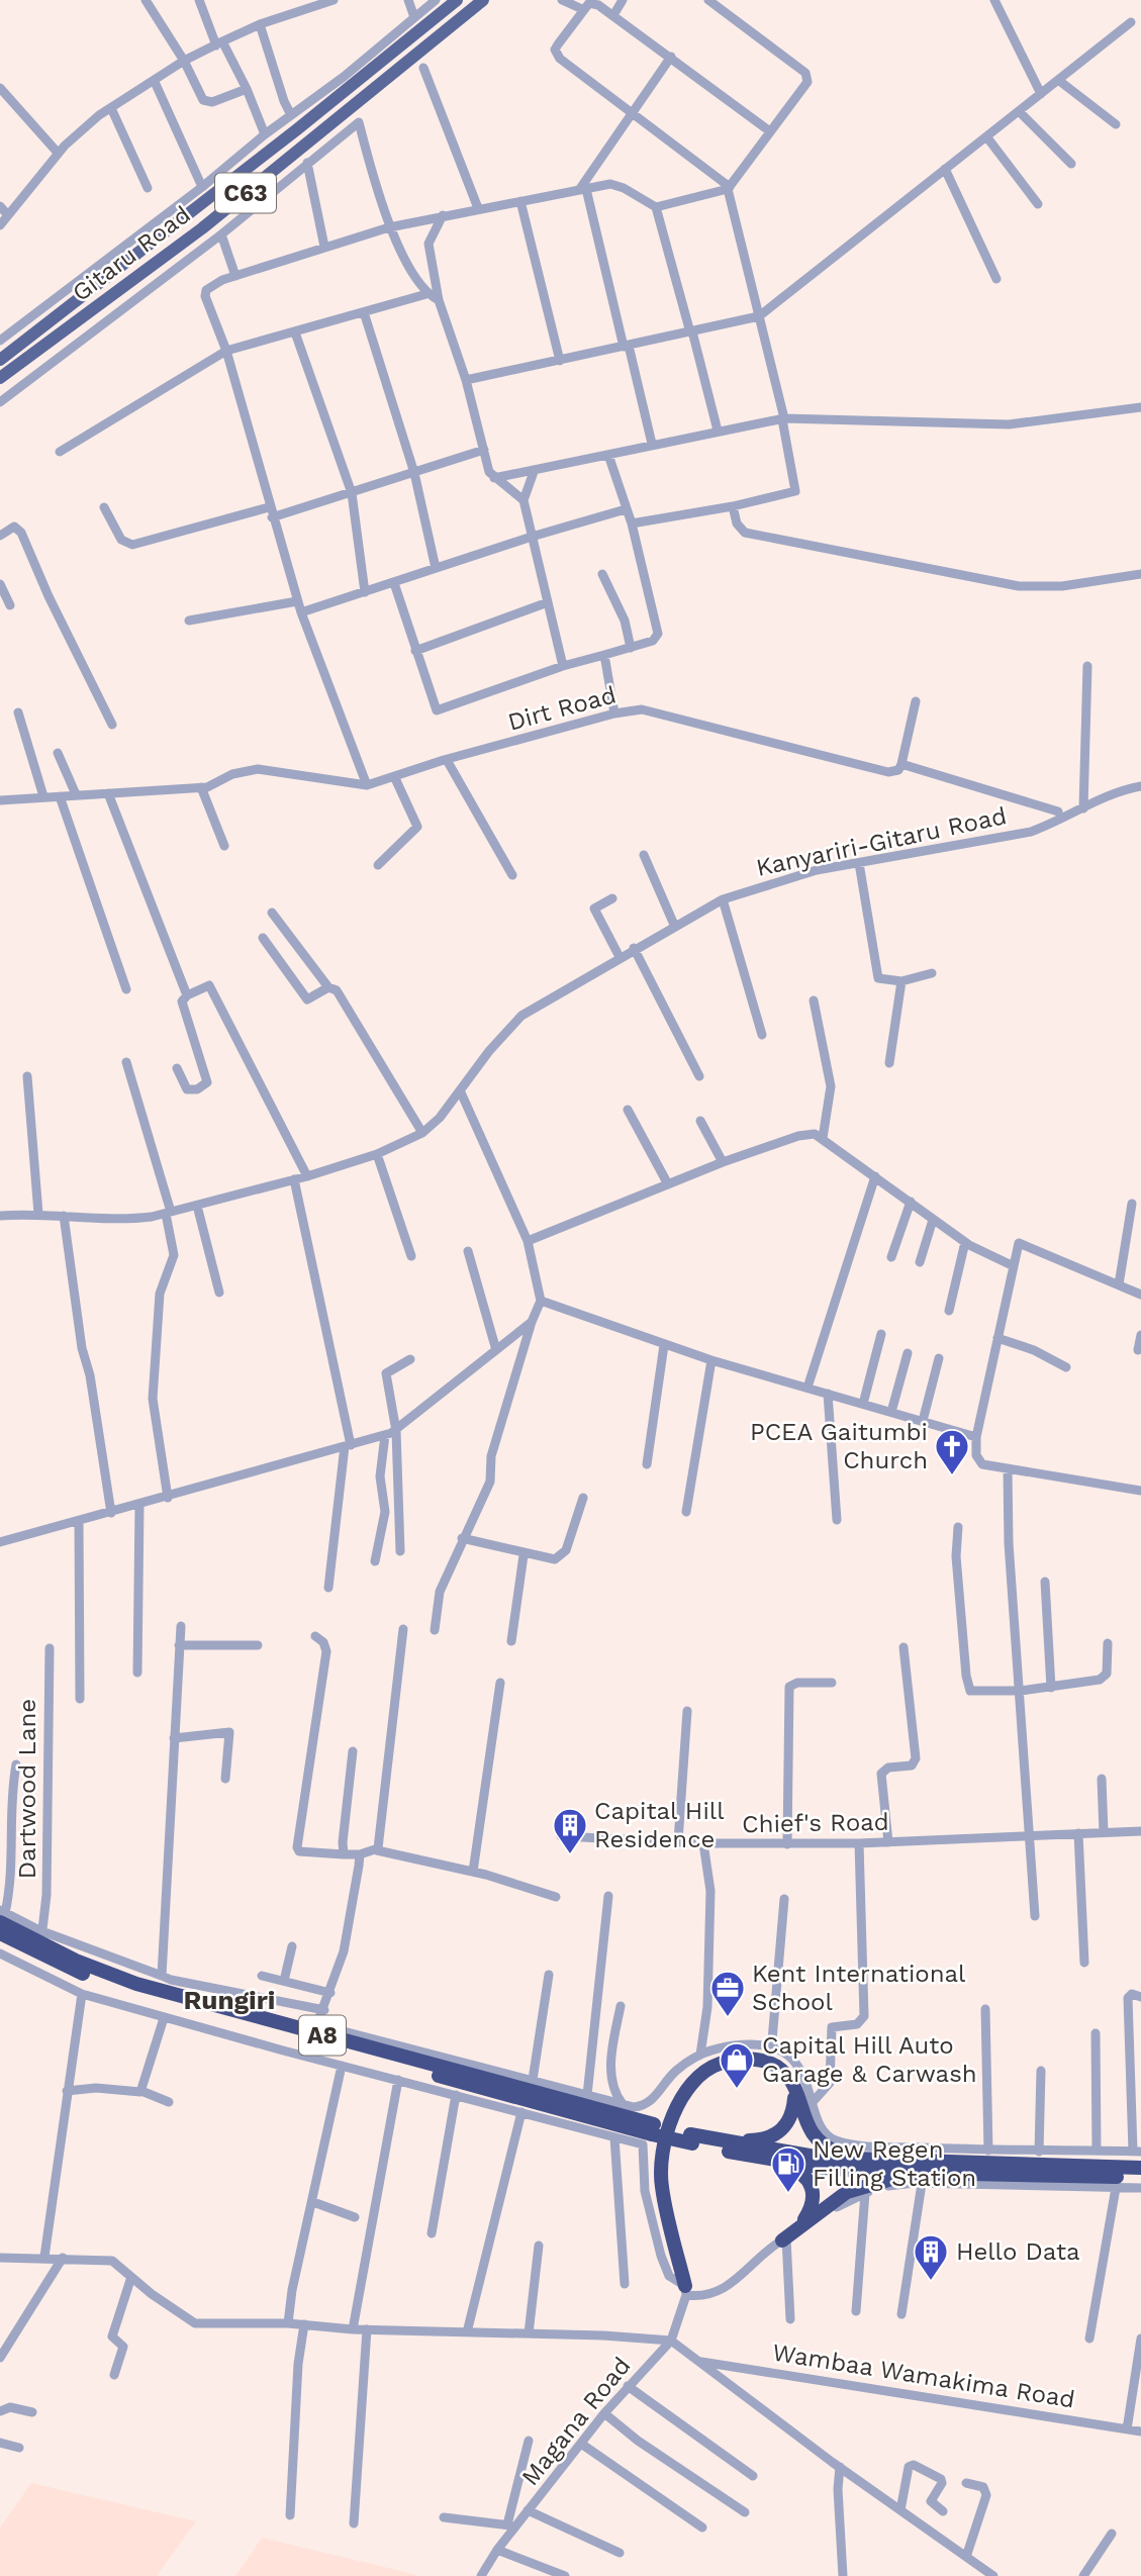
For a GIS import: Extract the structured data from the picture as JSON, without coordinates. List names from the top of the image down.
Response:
{
  "streets": {
    "highway": ["A8"],
    "main road": ["C63", "Gitaru Road"],
    "street": [
      "Dirt Road",
      "Kanyariri-Gitaru Road",
      "Dartwood Lane",
      "Chief's Road",
      "Wambaa Wamakima Road",
      "Magana Road"
    ]
  },
  "districts": ["Rungiri"],
  "places": {
    "church": ["PCEA Gaitumbi Church"],
    "building": ["Capital Hill Residence", "Hello Data"],
    "office": ["Kent International School"],
    "shop": ["Capital Hill Auto Garage & Carwash"],
    "fuel station": ["New Regen Filling Station"]
  }
}
